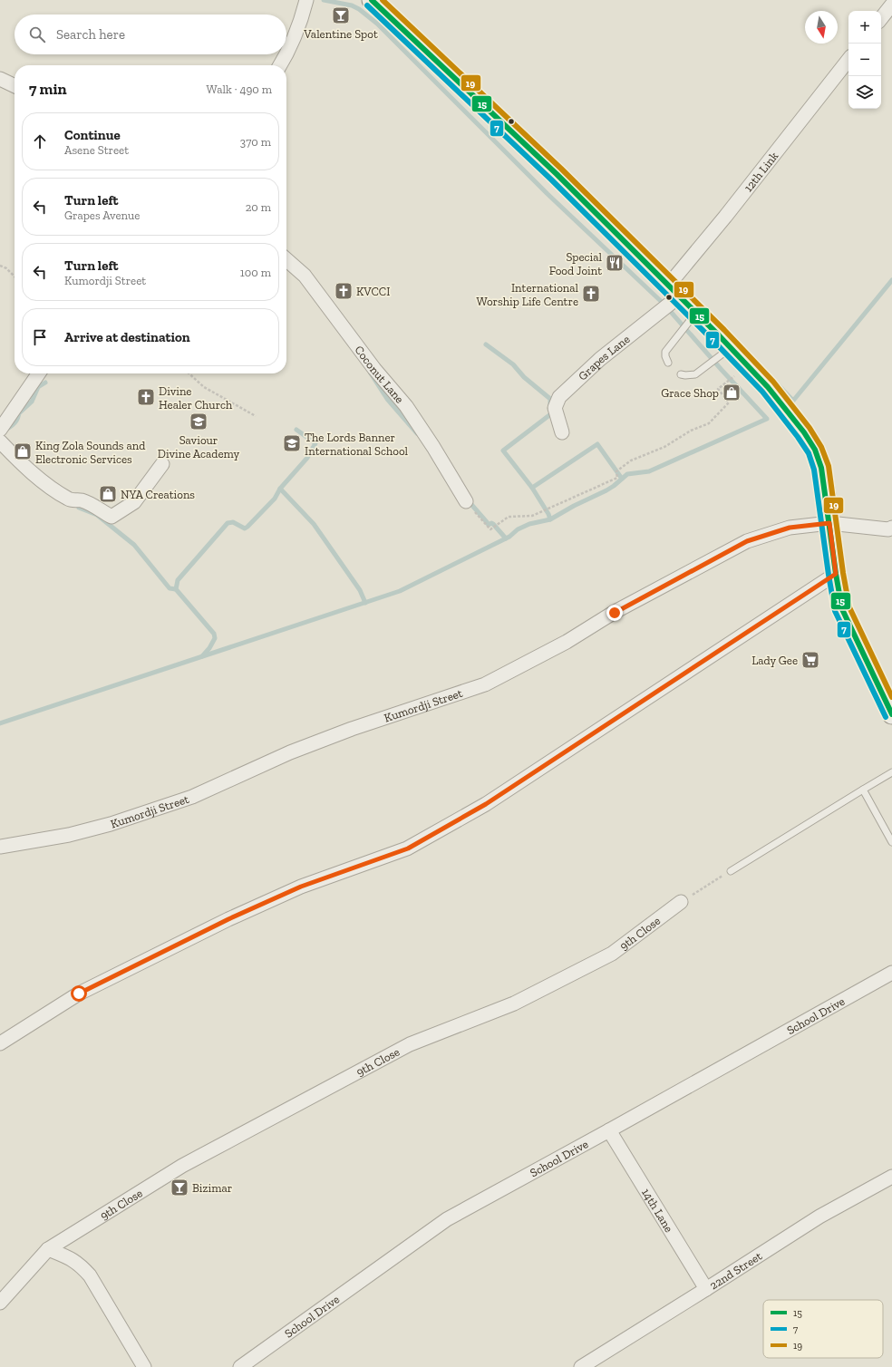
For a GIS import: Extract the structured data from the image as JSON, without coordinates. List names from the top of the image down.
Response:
{
  "streets": {
    "street": [
      "12th Link",
      "Grapes Lane",
      "Coconut Lane",
      "Kumordji Street",
      "9th Close",
      "School Drive",
      "14th Lane",
      "22nd Street"
    ]
  },
  "crossings": [
    ["12th Link", "Grapes Lane"],
    ["School Drive", "14th Lane"],
    ["14th Lane", "22nd Street"]
  ],
  "places": {
    "bar": ["Valentine Spot", "Bizimar"],
    "restaurant": ["Special Food Joint"],
    "church": ["KVCCI", "International Worship Life Centre", "Divine Healer Church"],
    "shop": ["Grace Shop", "King Zola Sounds and Electronic Services", "NYA Creations"],
    "school or university": ["Saviour Divine Academy", "The Lords Banner International School"],
    "supermarket": ["Lady Gee"]
  },
  "lines": ["transit line 15", "transit line 19", "transit line 7"],
  "legend": ["15", "7", "19"],
  "north": "bottom",
  "page": {
    "map_buttons": ["+", "−"],
    "search": "Search here",
    "heading": ["7 min", "Walk · 490 m"],
    "list": [
      ["Continue", "Asene Street", "370 m"],
      ["Turn left", "Grapes Avenue", "20 m"],
      ["Turn left", "Kumordji Street", "100 m"],
      "Arrive at destination"
    ]
  }
}
